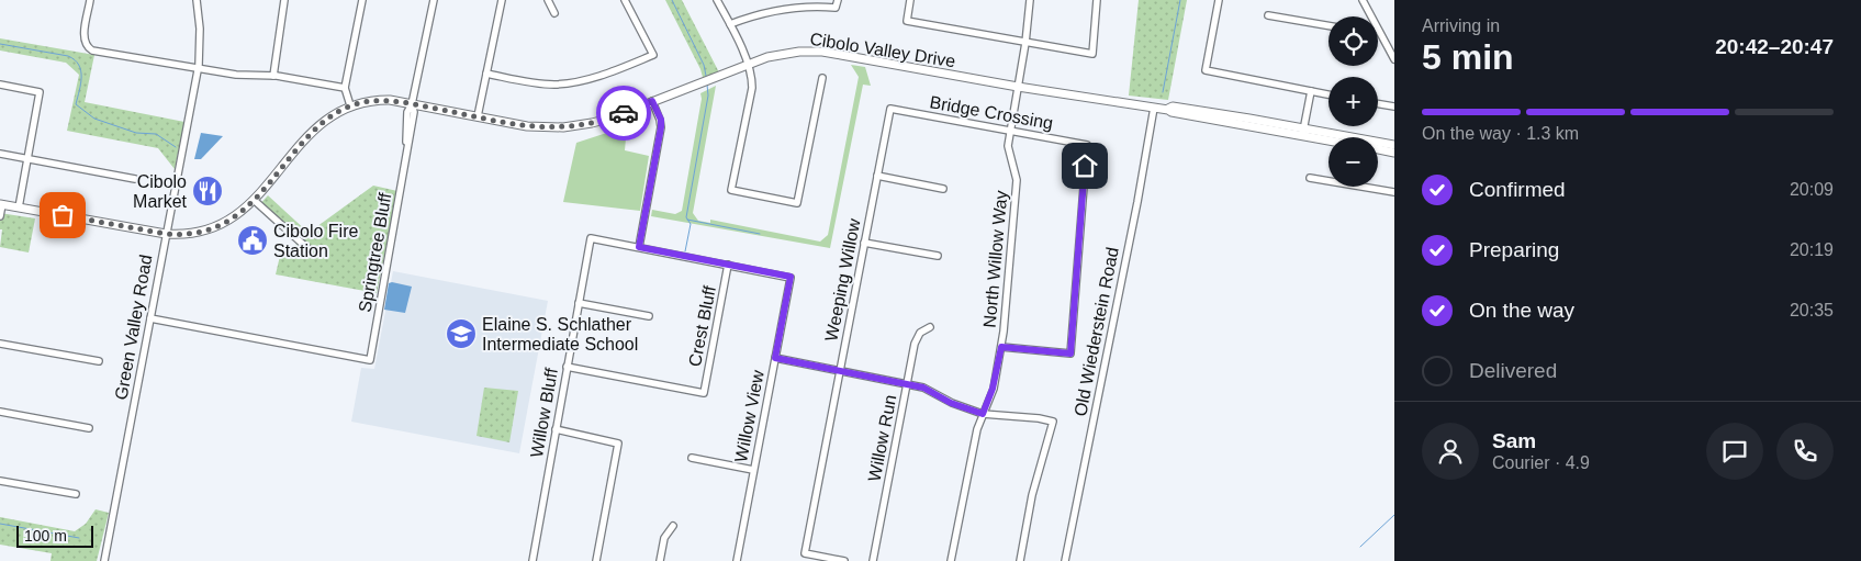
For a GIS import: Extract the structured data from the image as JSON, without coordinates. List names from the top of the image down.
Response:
{
  "streets": {
    "main road": ["Cibolo Valley Drive"],
    "street": [
      "Bridge Crossing",
      "Springtree Bluff",
      "North Willow Way",
      "Weeping Willow",
      "Crest Bluff",
      "Green Valley Road",
      "Old Wiederstein Road",
      "Willow Bluff",
      "Willow View",
      "Willow Run"
    ]
  },
  "crossings": [
    ["Cibolo Valley Drive", "Springtree Bluff"],
    ["Cibolo Valley Drive", "North Willow Way"],
    ["Cibolo Valley Drive", "Green Valley Road"],
    ["Cibolo Valley Drive", "Old Wiederstein Road"],
    ["Bridge Crossing", "North Willow Way"],
    ["Bridge Crossing", "Weeping Willow"],
    ["Springtree Bluff", "Green Valley Road"],
    ["Crest Bluff", "Willow Bluff"],
    ["Crest Bluff", "Willow View"]
  ],
  "places": {
    "restaurant": ["Cibolo Market"],
    "public building": ["Cibolo Fire Station"],
    "school or university": ["Elaine S. Schlather Intermediate School"]
  },
  "scale_bar": "100 m",
  "page": {
    "heading": ["5 min", "Arriving in", "20:42–20:47"],
    "panel": ["Sam", "Courier · 4.9"],
    "map_buttons": ["+", "−"],
    "bar": "On the way · 1.3 km",
    "list": [
      ["Confirmed", "20:09"],
      ["Preparing", "20:19"],
      ["On the way", "20:35"],
      "Delivered"
    ],
    "scale": "100 m"
  }
}
